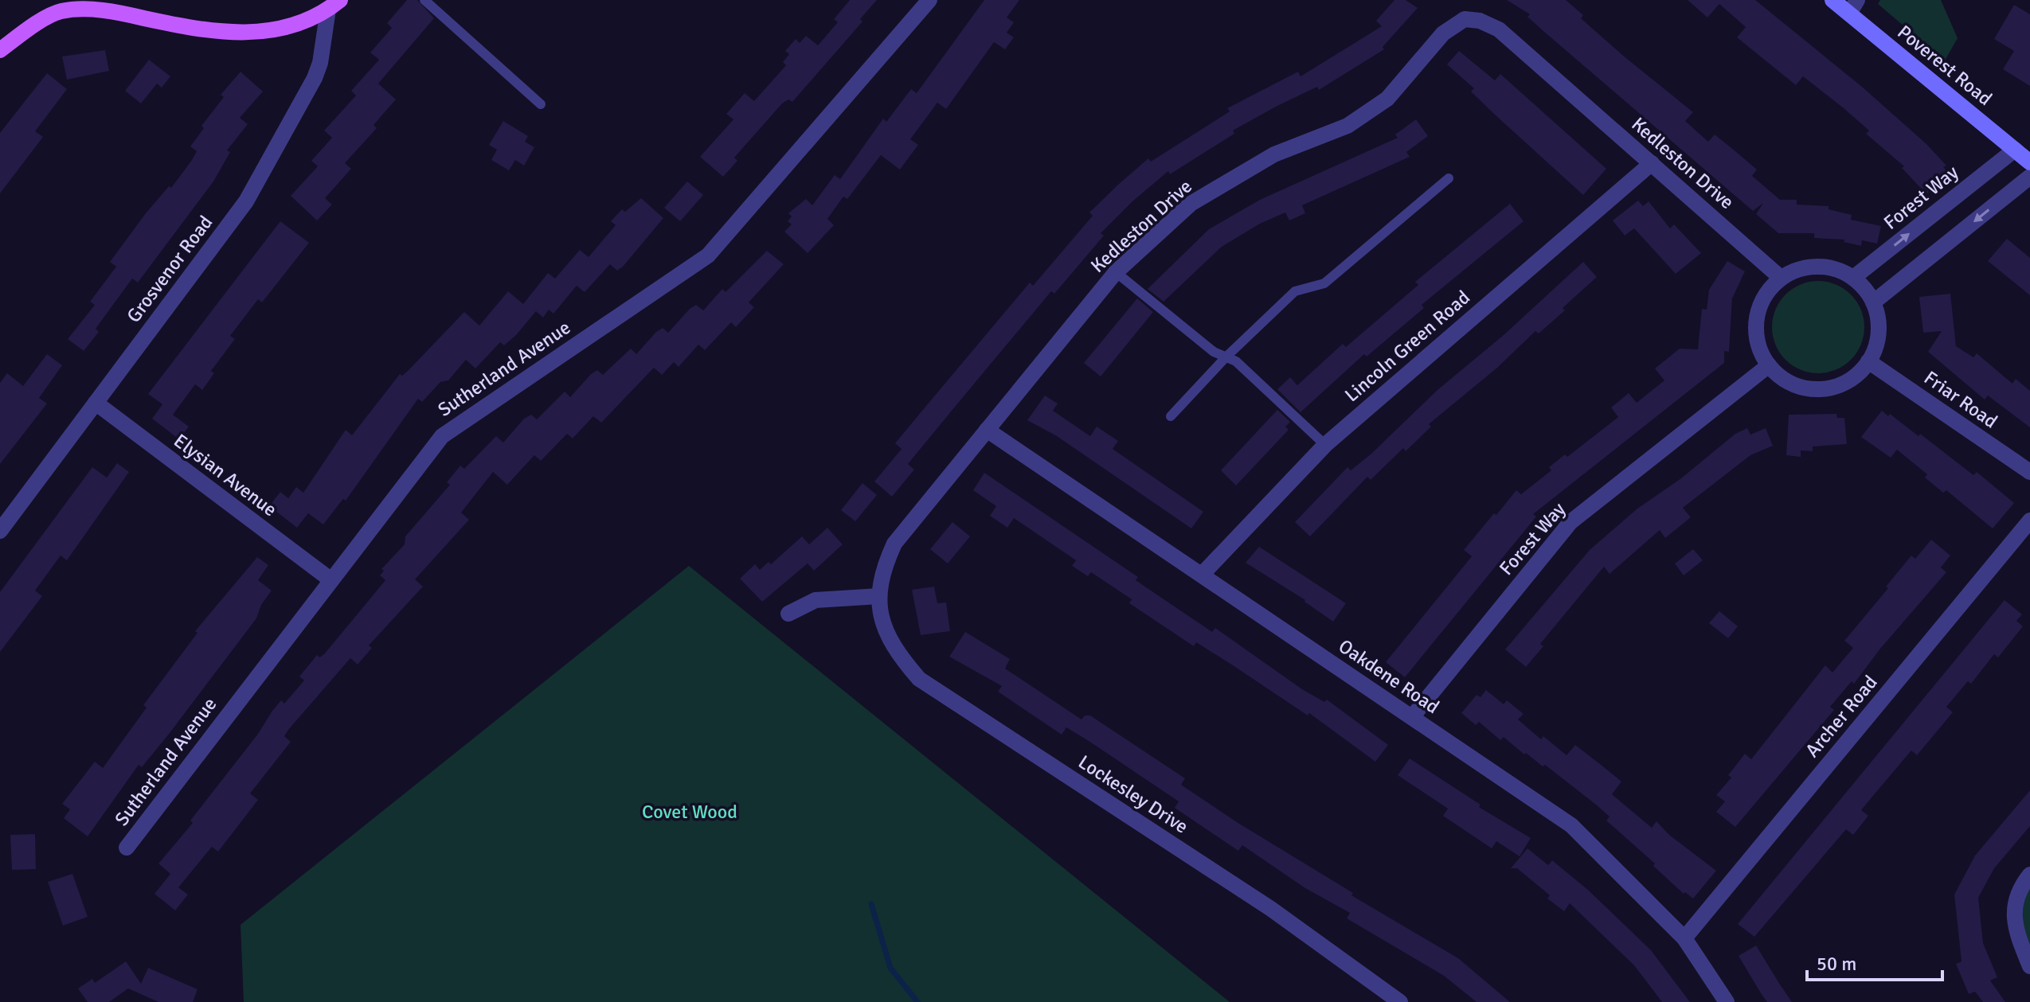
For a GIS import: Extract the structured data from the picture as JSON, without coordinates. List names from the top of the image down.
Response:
{
  "streets": {
    "street": [
      "Poverest Road",
      "Kedleston Drive",
      "Forest Way",
      "Grosvenor Road",
      "Lincoln Green Road",
      "Sutherland Avenue",
      "Friar Road",
      "Elysian Avenue",
      "Oakdene Road",
      "Archer Road",
      "Lockesley Drive"
    ]
  },
  "crossings": [
    ["Poverest Road", "Forest Way"],
    ["Kedleston Drive", "Forest Way"],
    ["Kedleston Drive", "Lincoln Green Road"],
    ["Kedleston Drive", "Friar Road"],
    ["Kedleston Drive", "Oakdene Road"],
    ["Kedleston Drive", "Lockesley Drive"],
    ["Forest Way", "Friar Road"],
    ["Forest Way", "Oakdene Road"],
    ["Grosvenor Road", "Elysian Avenue"],
    ["Lincoln Green Road", "Oakdene Road"],
    ["Sutherland Avenue", "Elysian Avenue"],
    ["Oakdene Road", "Archer Road"]
  ],
  "parks": ["Covet Wood"],
  "scale_bar": "50 m"
}
